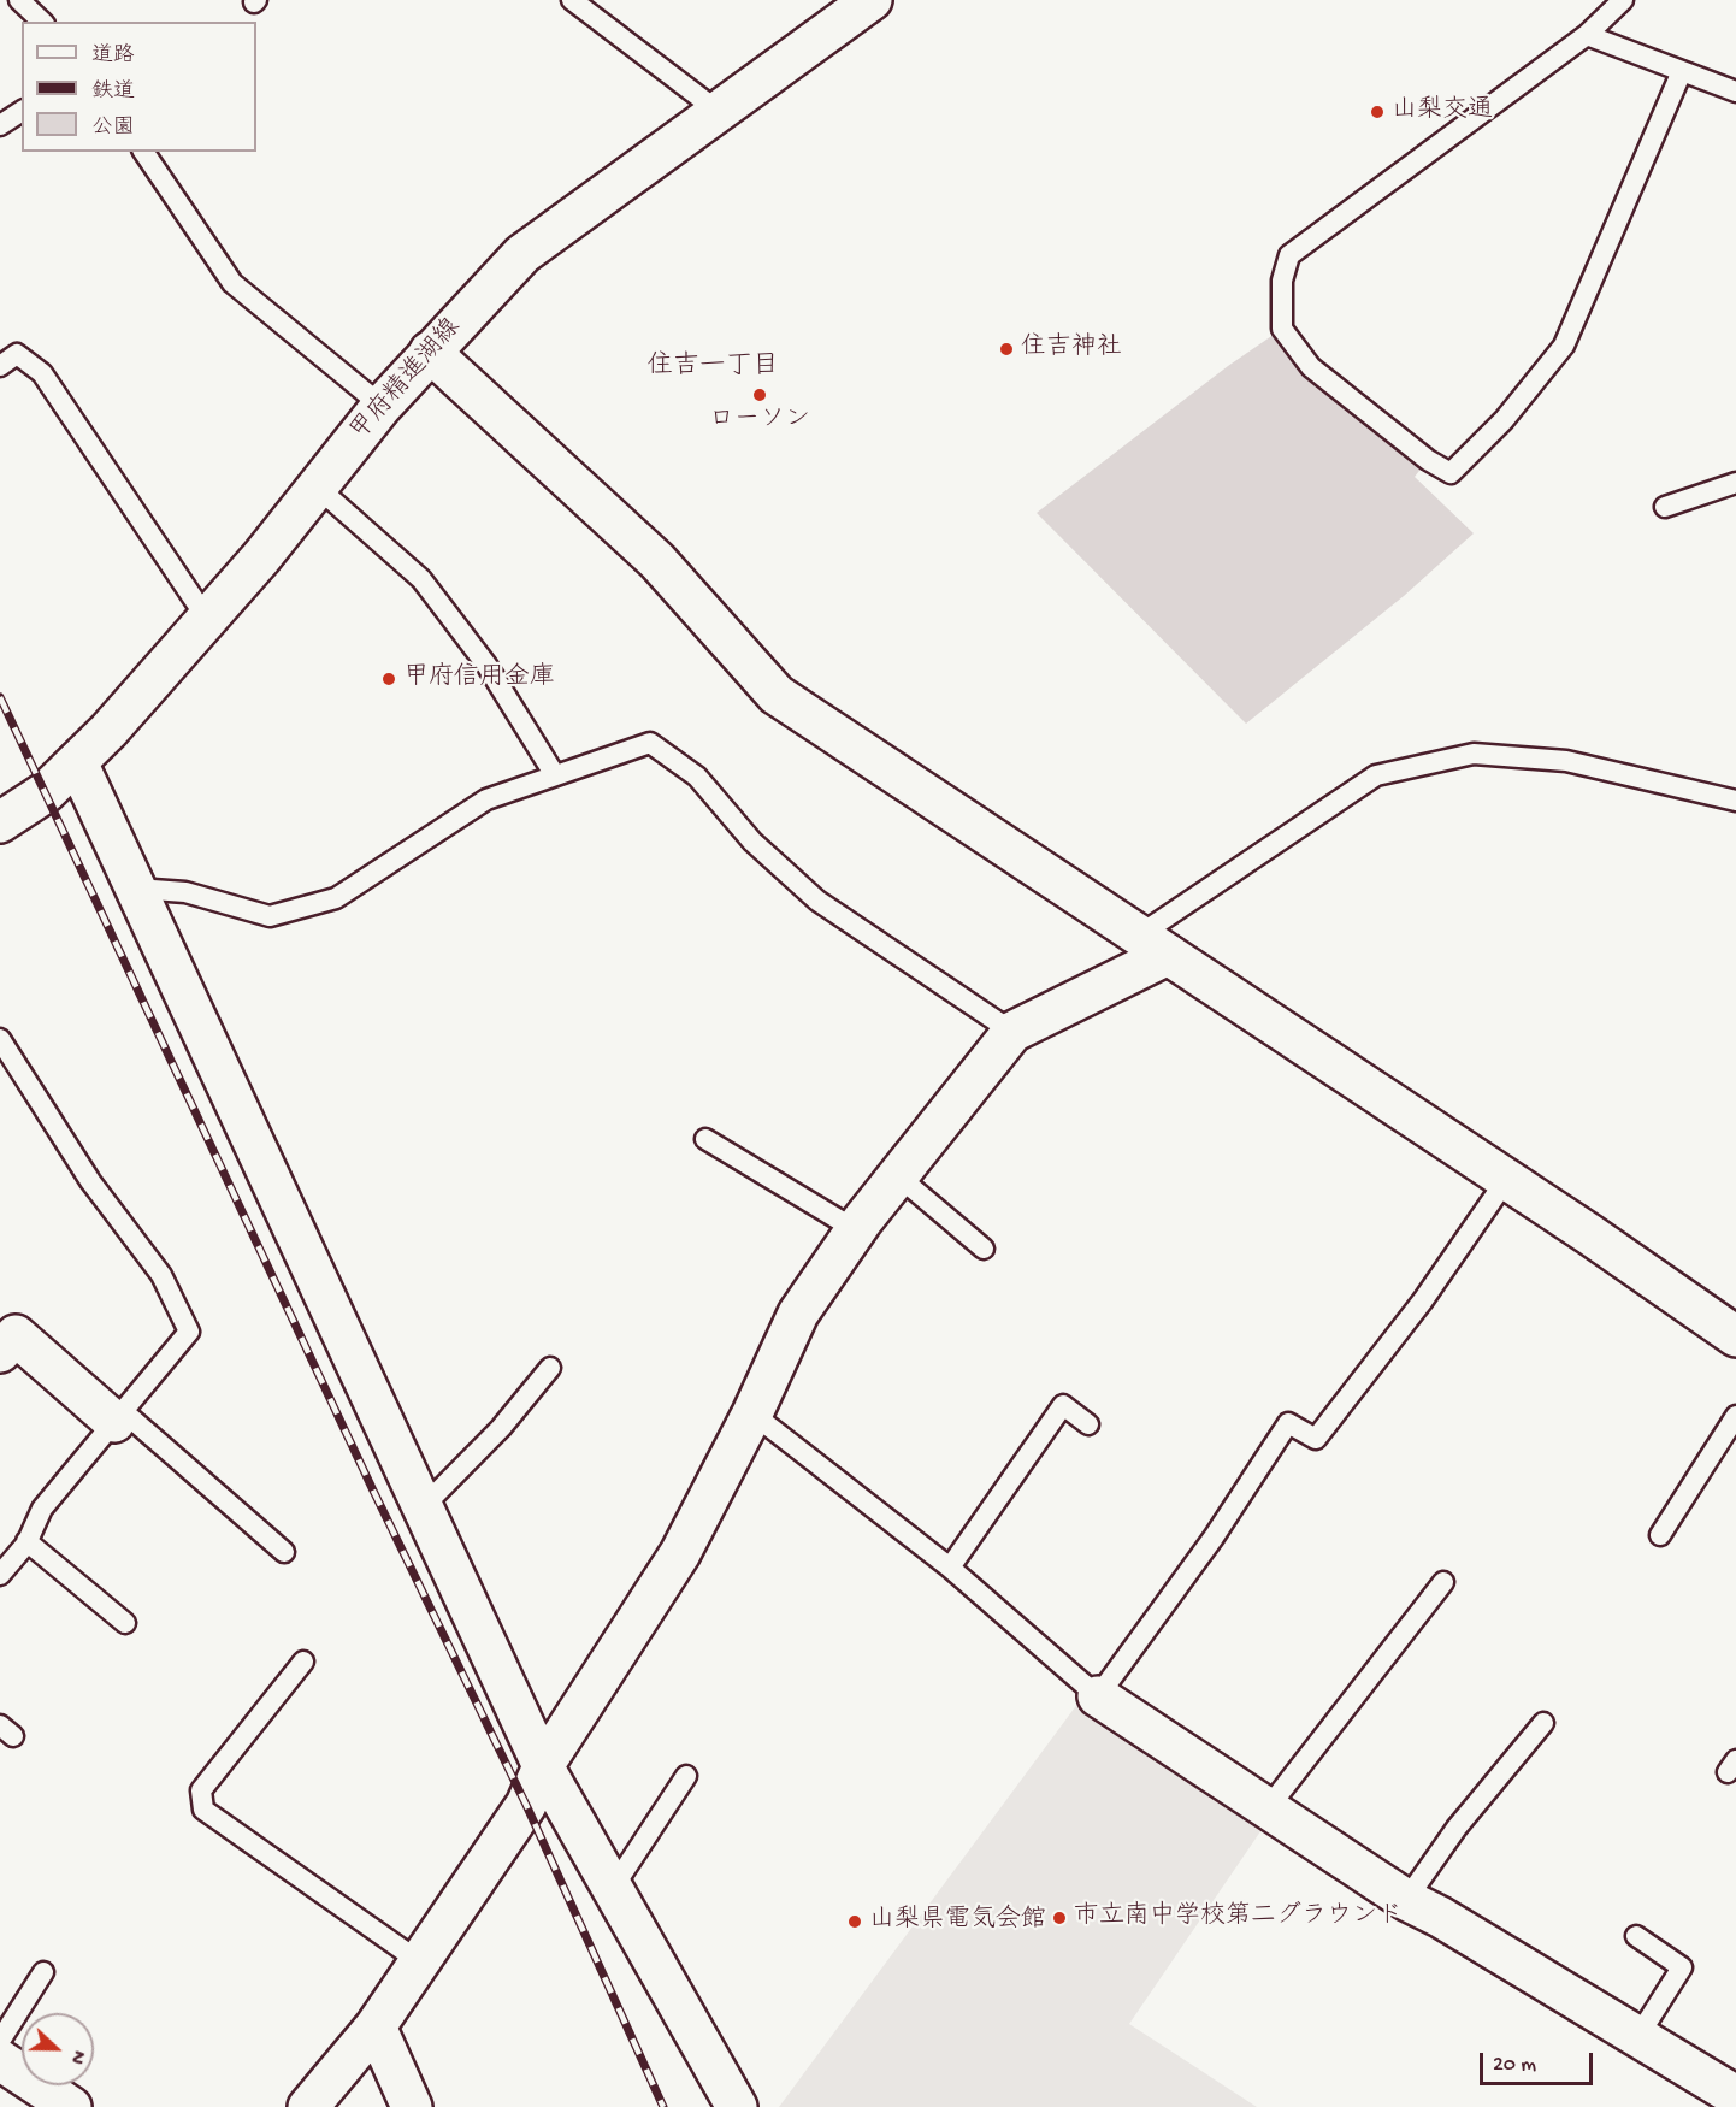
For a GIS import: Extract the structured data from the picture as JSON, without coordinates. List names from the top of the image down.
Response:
{
  "streets": {
    "street": ["甲府精進湖線"]
  },
  "districts": ["住吉一丁目"],
  "places": [
    "山梨交通",
    "住吉神社",
    "ローソン",
    "甲府信用金庫",
    "市立南中学校第二グラウンド",
    "山梨県電気会館"
  ],
  "legend": ["道路", "鉄道", "公園"],
  "scale_bar": "20 m",
  "north": "right"
}
